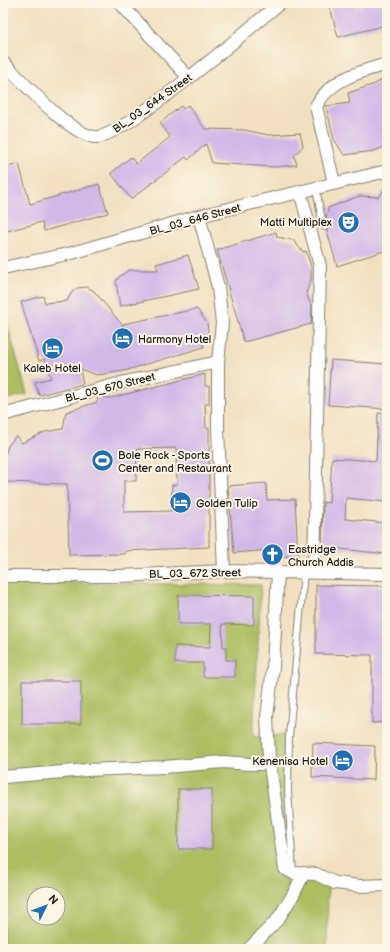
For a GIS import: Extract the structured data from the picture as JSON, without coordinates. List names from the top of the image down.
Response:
{
  "streets": {
    "street": [
      "BL_03_644 Street",
      "BL_03_646 Street",
      "BL_03_670 Street",
      "BL_03_672 Street"
    ]
  },
  "places": {
    "theatre": ["Matti Multiplex"],
    "hotel": [
      "Harmony Hotel",
      "Kaleb Hotel",
      "Golden Tulip",
      "Kenenisa Hotel"
    ],
    "sports": ["Bole Rock - Sports Center and Restaurant"],
    "church": ["Eastridge Church Addis"]
  },
  "north": "top right"
}
